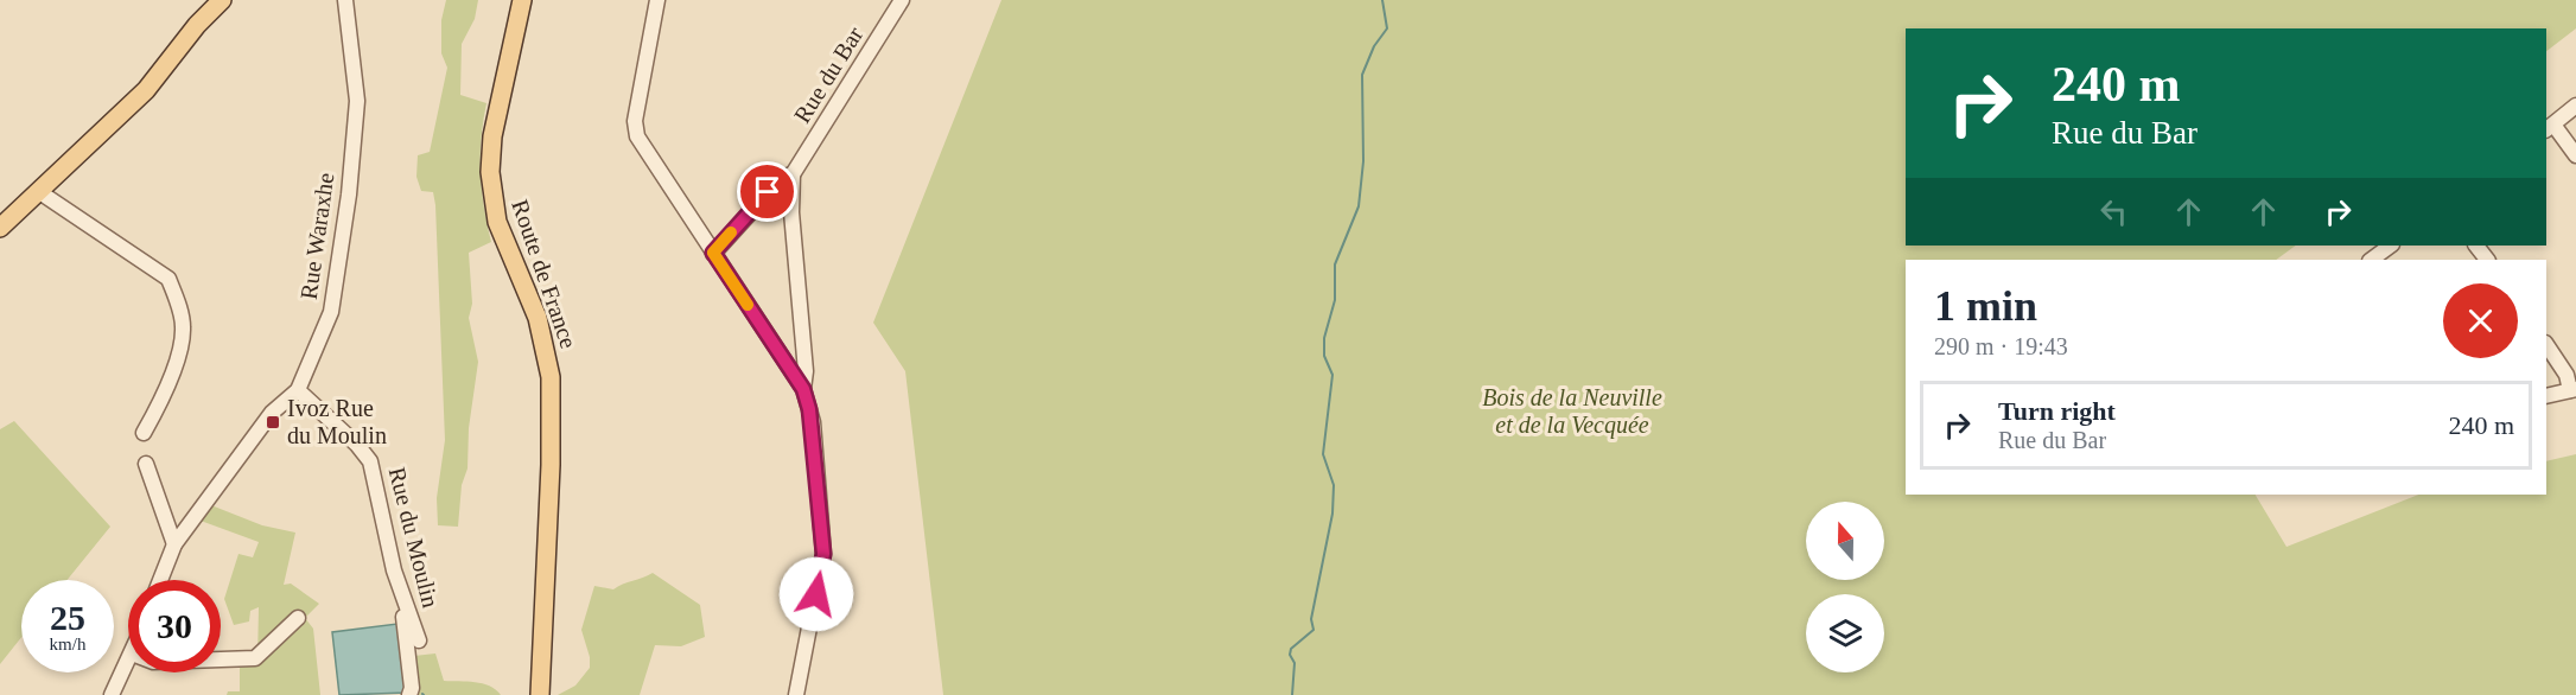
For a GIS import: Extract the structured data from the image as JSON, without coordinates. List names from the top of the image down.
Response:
{
  "streets": {
    "main road": ["Route de France"],
    "street": ["Rue du Bar", "Rue Waraxhe", "Rue du Moulin"]
  },
  "crossings": [
    ["Rue Waraxhe", "Rue du Moulin"]
  ],
  "parks": ["Bois de la Neuville et de la Vecquée"],
  "places": {
    "transit": ["Ivoz Rue du Moulin"]
  },
  "north": "top",
  "page": {
    "turn": ["240 m", "Rue du Bar"],
    "heading": ["1 min", "290 m · 19:43"],
    "list": [
      {
        "name": "Turn right",
        "note": "Rue du Bar",
        "value": "240 m"
      }
    ],
    "speed": "25 km/h",
    "limit": "30"
  }
}
